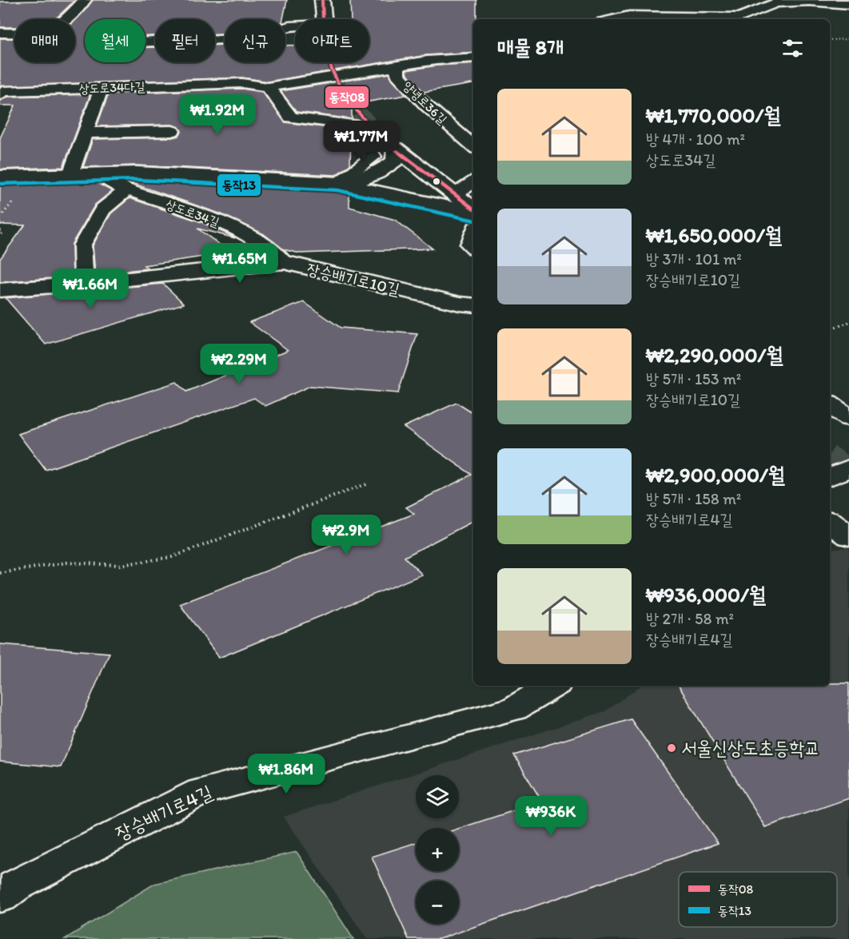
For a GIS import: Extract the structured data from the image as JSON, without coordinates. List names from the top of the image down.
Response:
{
  "streets": {
    "street": ["상도로34길", "장승배기로10길", "장승배기로4길"],
    "lane": ["상도로34다길", "양녕로36길"]
  },
  "crossings": [
    ["상도로34다길", "양녕로36길"],
    ["상도로34길", "장승배기로10길"]
  ],
  "places": ["서울신상도초등학교"],
  "lines": ["transit line 동작08", "transit line 동작13"],
  "legend": ["동작08", "동작13"],
  "page": {
    "chip": [
      "매매",
      "월세",
      "필터",
      "신규",
      "아파트"
    ],
    "heading": "매물 8개",
    "list": [
      {
        "name": "₩1,770,000/월",
        "note": "방 4개 · 100 m² · 상도로34길"
      },
      {
        "name": "₩1,650,000/월",
        "note": "방 3개 · 101 m² · 장승배기로10길"
      },
      {
        "name": "₩2,290,000/월",
        "note": "방 5개 · 153 m² · 장승배기로10길"
      },
      {
        "name": "₩2,900,000/월",
        "note": "방 5개 · 158 m² · 장승배기로4길"
      },
      {
        "name": "₩936,000/월",
        "note": "방 2개 · 58 m² · 장승배기로4길"
      }
    ],
    "price": [
      "₩1.92M",
      "₩1.77M",
      "₩1.65M",
      "₩1.66M",
      "₩2.29M",
      "₩2.9M",
      "₩1.86M",
      "₩936K"
    ],
    "map_buttons": ["+", "−"]
  }
}
